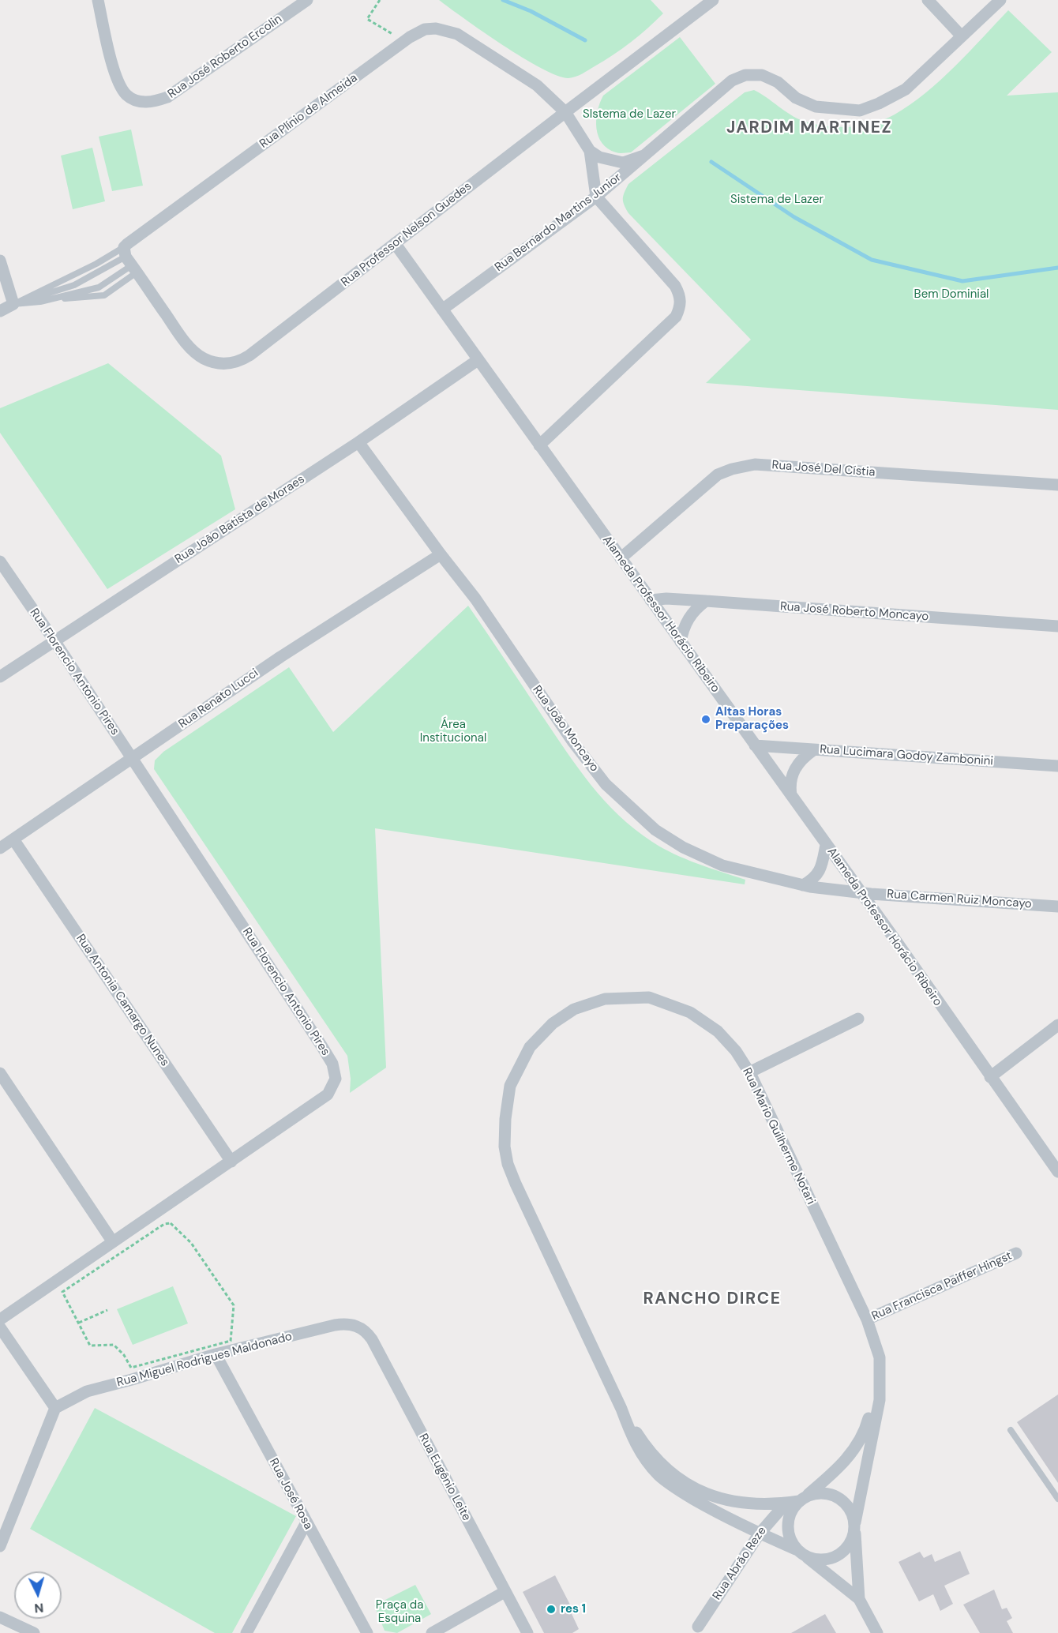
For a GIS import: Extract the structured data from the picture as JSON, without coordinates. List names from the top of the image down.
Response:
{
  "streets": {
    "street": [
      "Rua José Roberto Ercolin",
      "Rua Plínio de Almeida",
      "Rua Bernardo Martins Junior",
      "Rua Professor Nelson Guedes",
      "Rua José Del Cístia",
      "Rua João Batista de Moraes",
      "Rua José Roberto Moncayo",
      "Alameda Professor Horácio Ribeiro",
      "Rua Florencio Antonio Pires",
      "Rua Renato Lucci",
      "Rua João Moncayo",
      "Rua Lucimara Godoy Zambonini",
      "Rua Carmen Ruiz Moncayo",
      "Rua Antonia Camargo Nunes",
      "Rua Mario Guilherme Notari",
      "Rua Francisca Paiffer Hingst",
      "Rua Miguel Rodrigues Maldonado",
      "Rua Eugênio Leite",
      "Rua José Rosa",
      "Rua Abrão Reze"
    ]
  },
  "crossings": [
    ["Rua Plínio de Almeida", "Rua Bernardo Martins Junior"],
    ["Rua Plínio de Almeida", "Rua Professor Nelson Guedes"],
    ["Rua Bernardo Martins Junior", "Alameda Professor Horácio Ribeiro"],
    ["Rua Professor Nelson Guedes", "Alameda Professor Horácio Ribeiro"],
    ["Rua José Del Cístia", "Alameda Professor Horácio Ribeiro"],
    ["Rua João Batista de Moraes", "Alameda Professor Horácio Ribeiro"],
    ["Rua João Batista de Moraes", "Rua Florencio Antonio Pires"],
    ["Rua João Batista de Moraes", "Rua João Moncayo"],
    ["Rua José Roberto Moncayo", "Alameda Professor Horácio Ribeiro"],
    ["Alameda Professor Horácio Ribeiro", "Rua João Moncayo"],
    ["Alameda Professor Horácio Ribeiro", "Rua Lucimara Godoy Zambonini"],
    ["Alameda Professor Horácio Ribeiro", "Rua Carmen Ruiz Moncayo"],
    ["Rua Florencio Antonio Pires", "Rua Renato Lucci"],
    ["Rua Florencio Antonio Pires", "Rua Antonia Camargo Nunes"],
    ["Rua Renato Lucci", "Rua João Moncayo"],
    ["Rua Renato Lucci", "Rua Antonia Camargo Nunes"],
    ["Rua João Moncayo", "Rua Carmen Ruiz Moncayo"],
    ["Rua Mario Guilherme Notari", "Rua Francisca Paiffer Hingst"],
    ["Rua Mario Guilherme Notari", "Rua Abrão Reze"],
    ["Rua Miguel Rodrigues Maldonado", "Rua Eugênio Leite"],
    ["Rua Miguel Rodrigues Maldonado", "Rua José Rosa"]
  ],
  "districts": ["JARDIM MARTINEZ", "RANCHO DIRCE"],
  "parks": [
    "SIstema de Lazer",
    "Sistema de Lazer",
    "Bem Dominial",
    "Área Institucional",
    "Praça da Esquina"
  ],
  "places": ["Altas Horas Preparações", "res 1"],
  "north": "bottom"
}
